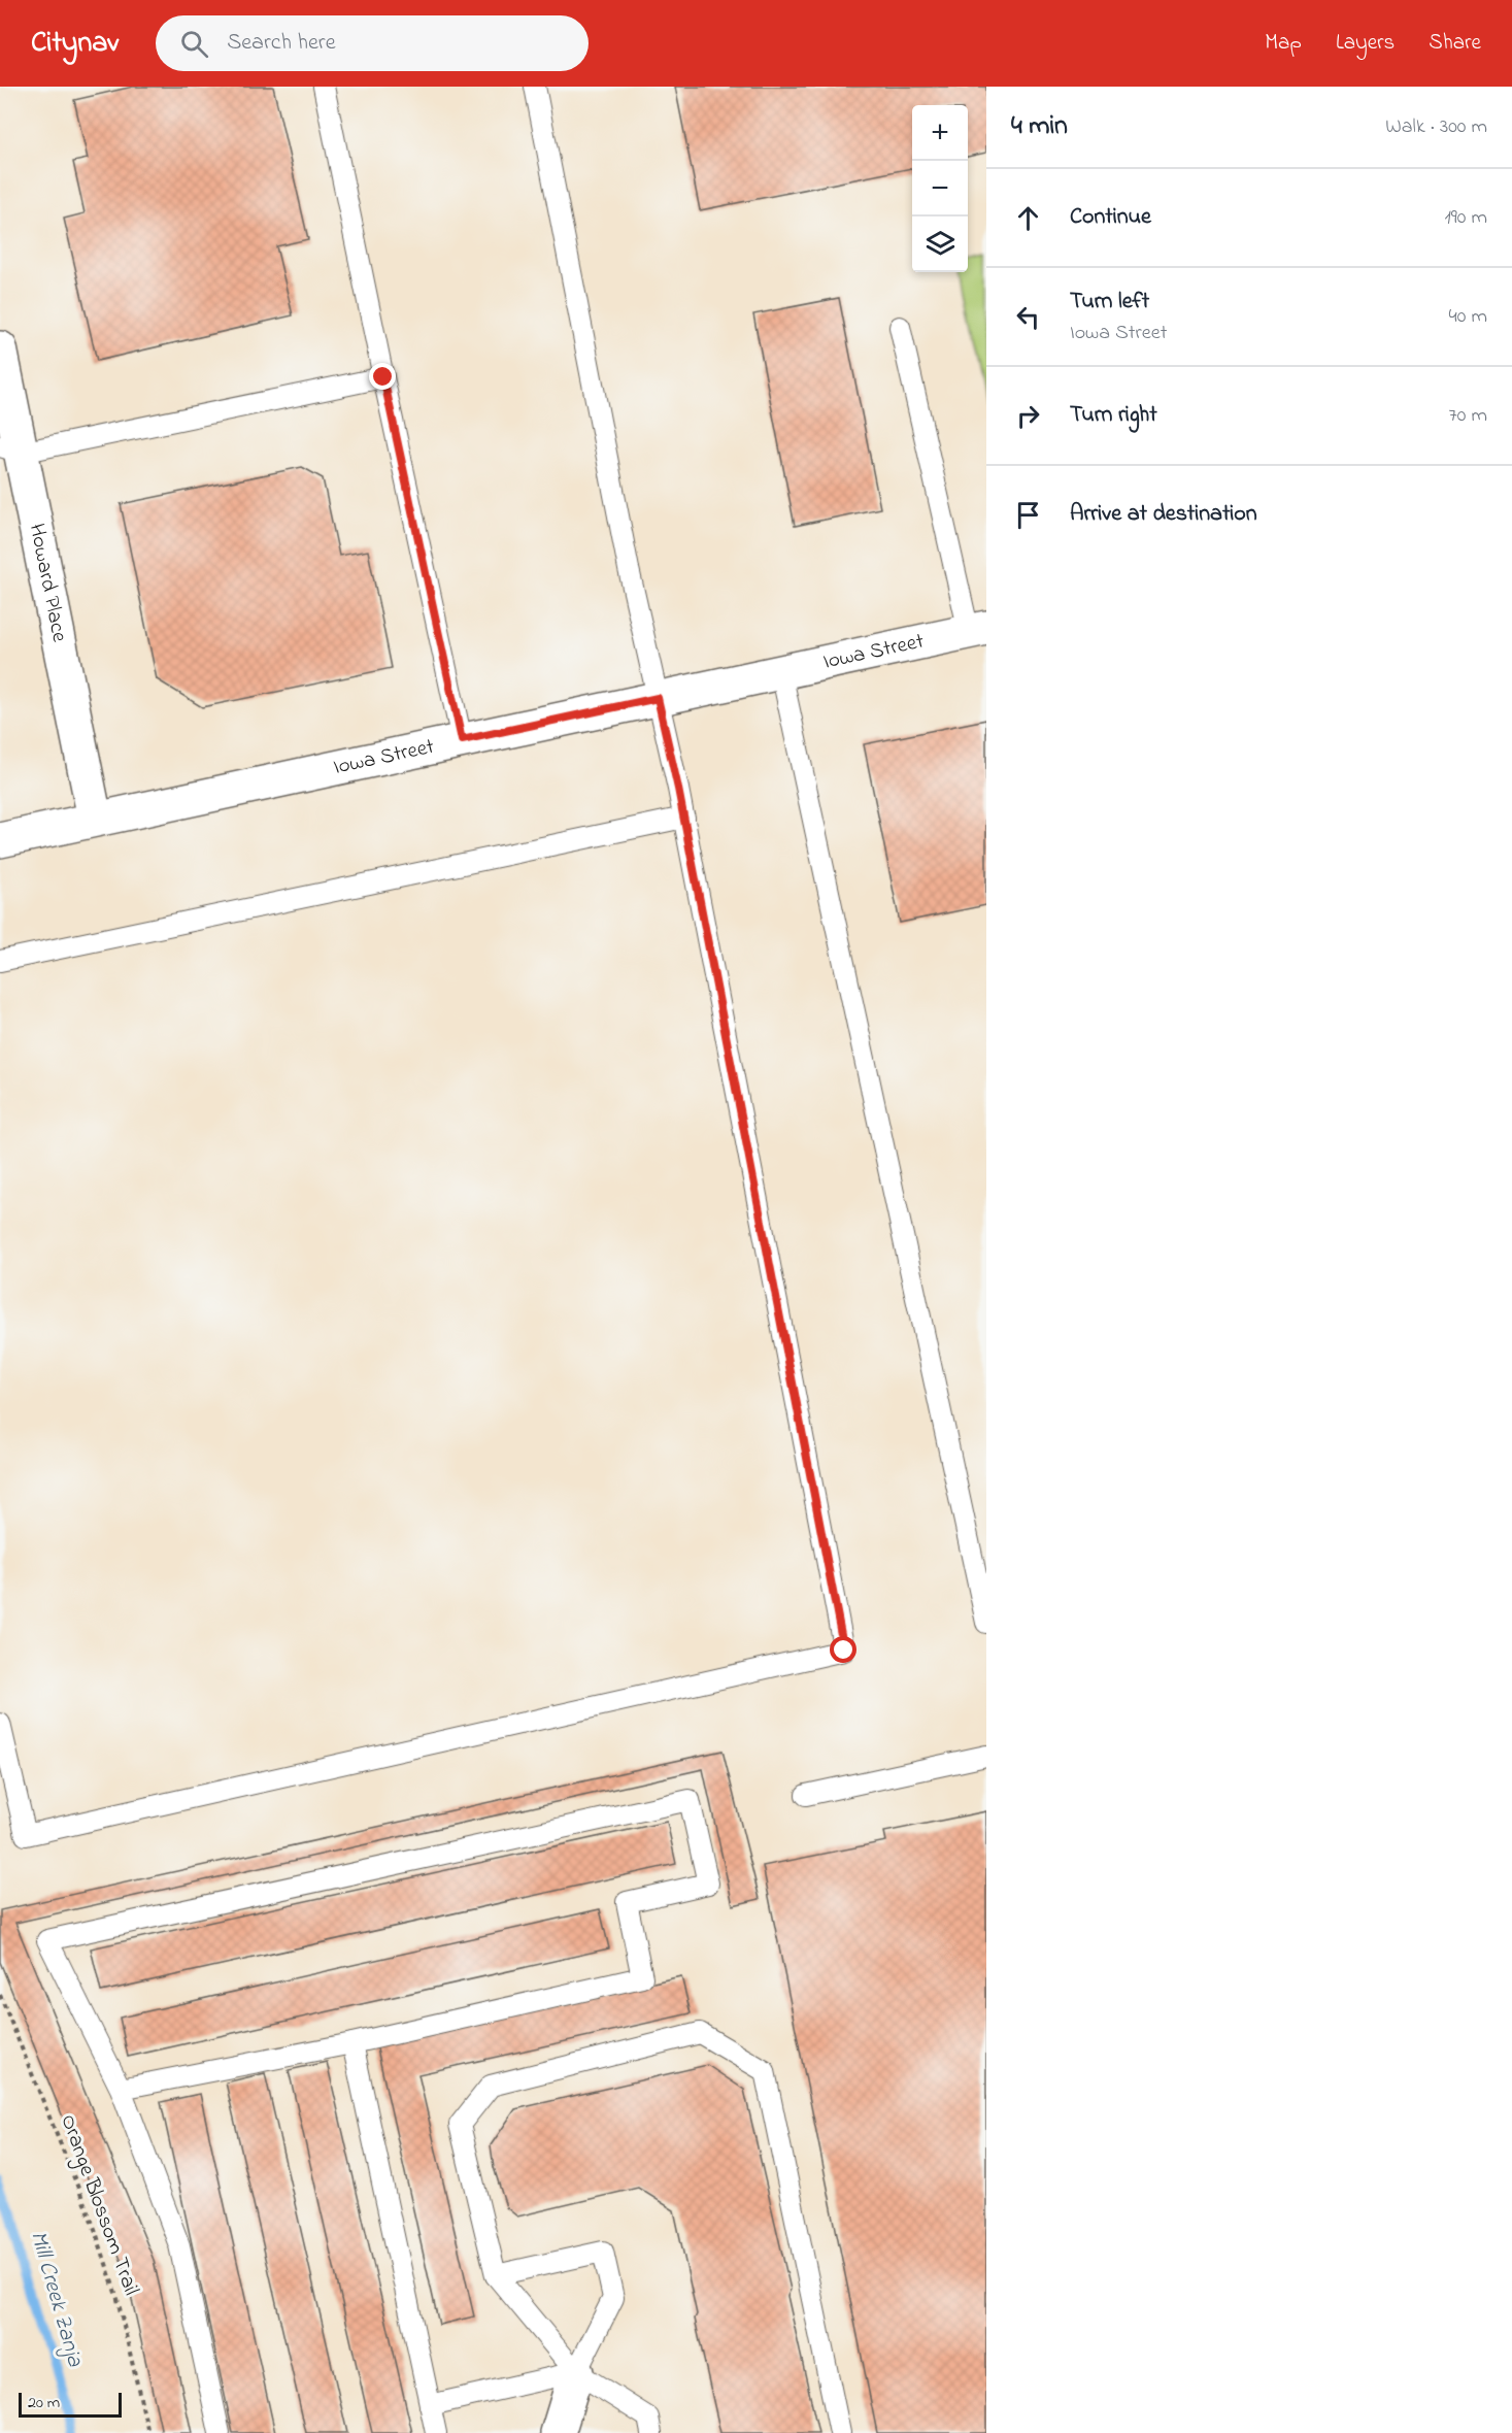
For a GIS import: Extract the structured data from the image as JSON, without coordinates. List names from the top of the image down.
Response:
{
  "streets": {
    "street": ["Howard Place", "Iowa Street"],
    "path": ["Orange Blossom Trail"]
  },
  "crossings": [
    ["Howard Place", "Iowa Street"]
  ],
  "water": ["Mill Creek Zanja"],
  "scale_bar": "20 m",
  "page": {
    "header": "Citynav",
    "search": "Search here",
    "nav": ["Map", "Layers", "Share"],
    "heading": ["4 min", "Walk · 300 m"],
    "map_buttons": ["+", "−"],
    "list": [
      ["Continue", "190 m"],
      ["Turn left", "Iowa Street", "40 m"],
      ["Turn right", "70 m"],
      "Arrive at destination"
    ],
    "scale": "20 m"
  }
}
